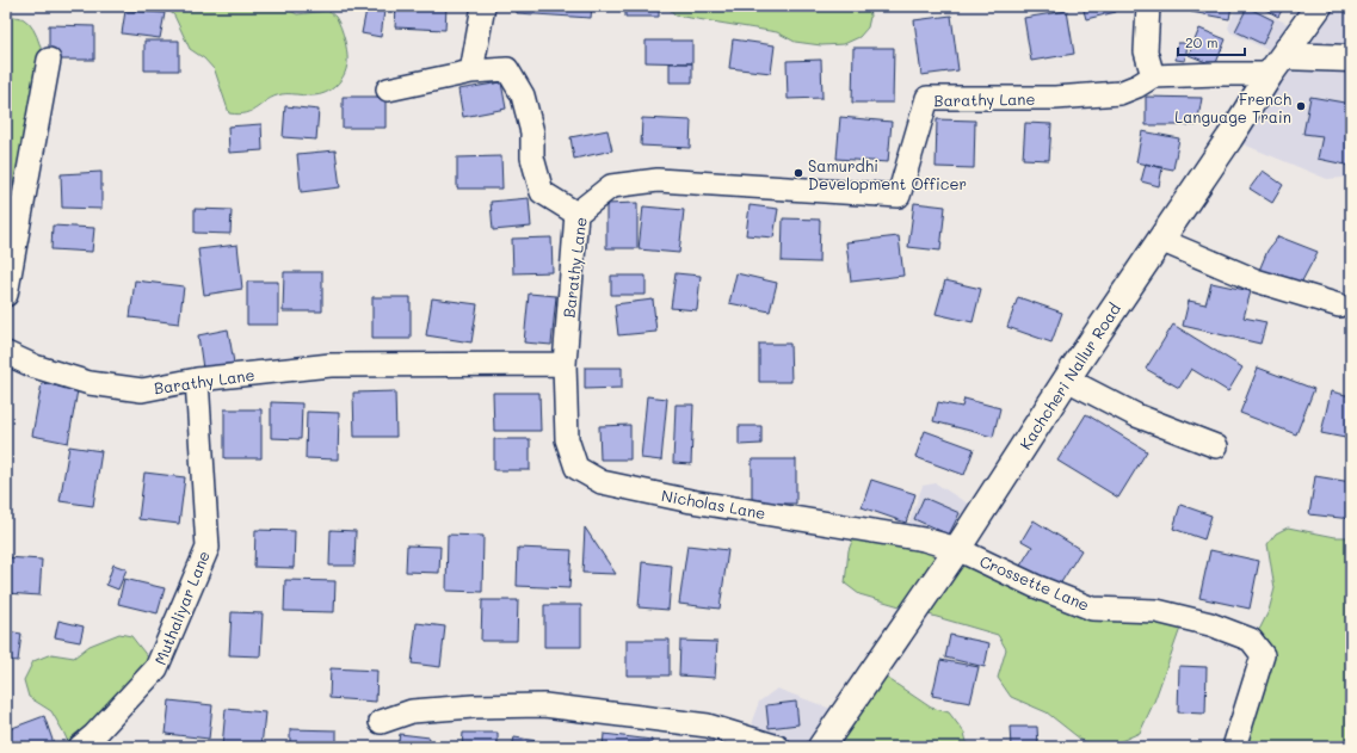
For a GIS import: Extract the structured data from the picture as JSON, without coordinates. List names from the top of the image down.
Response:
{
  "streets": {
    "street": [
      "Barathy Lane",
      "Kachcheri Nallur Road",
      "Nicholas Lane",
      "Crossette Lane",
      "Muthaliyar Lane"
    ]
  },
  "crossings": [
    ["Barathy Lane", "Kachcheri Nallur Road"],
    ["Barathy Lane", "Nicholas Lane"],
    ["Barathy Lane", "Muthaliyar Lane"],
    ["Kachcheri Nallur Road", "Nicholas Lane"],
    ["Kachcheri Nallur Road", "Crossette Lane"],
    ["Nicholas Lane", "Crossette Lane"]
  ],
  "places": ["French Language Train", "Samurdhi Development Officer"],
  "scale_bar": "20 m"
}
